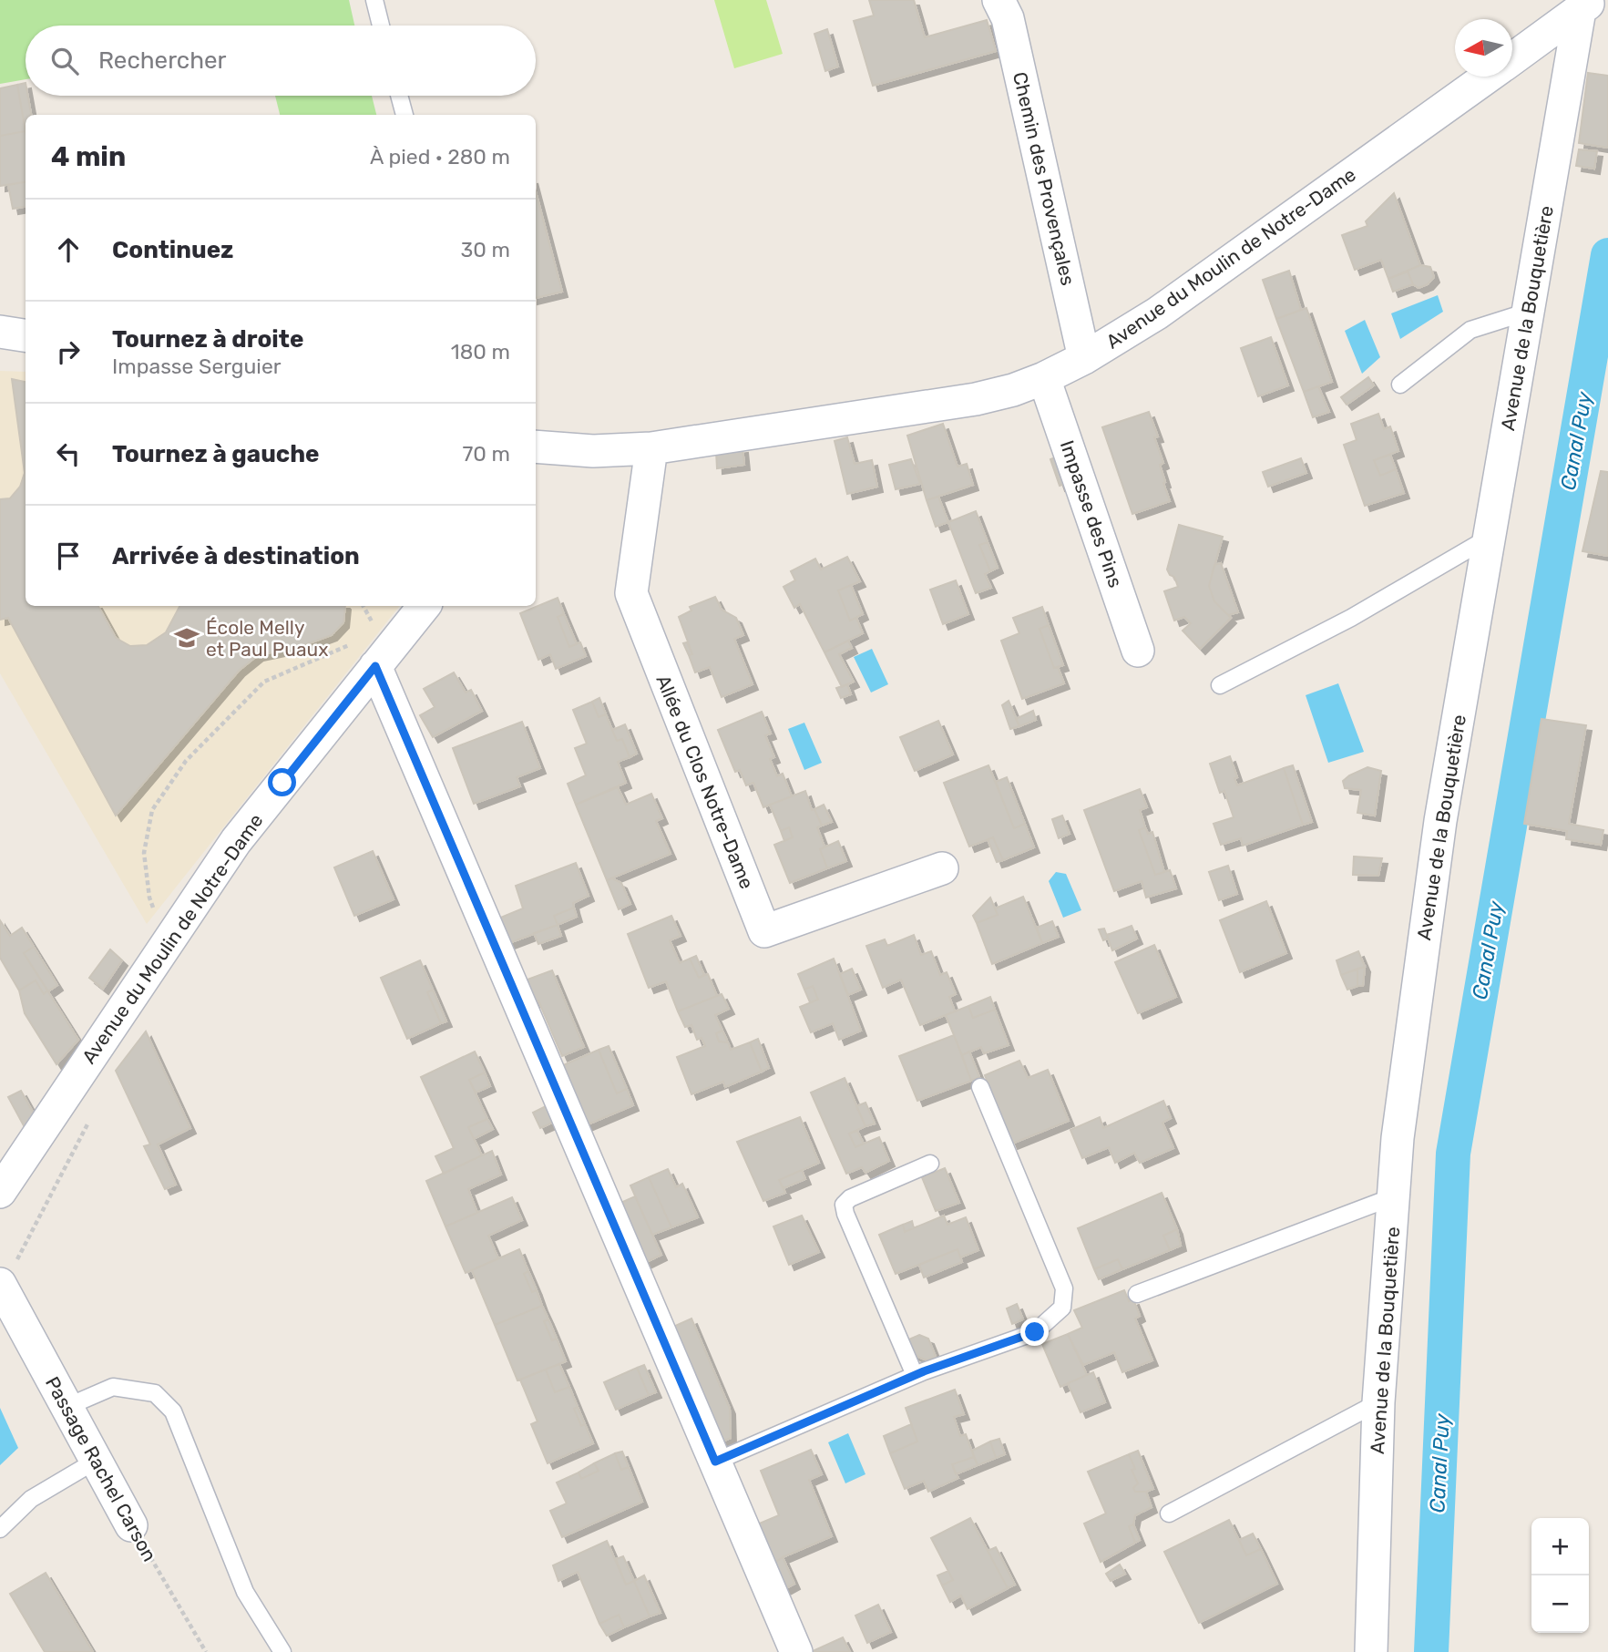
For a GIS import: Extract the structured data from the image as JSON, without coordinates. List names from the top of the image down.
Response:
{
  "streets": {
    "street": [
      "Chemin des Provençales",
      "Avenue du Moulin de Notre-Dame",
      "Avenue de la Bouquetière",
      "Impasse des Pins",
      "Allée du Clos Notre-Dame",
      "Passage Rachel Carson"
    ]
  },
  "crossings": [
    ["Chemin des Provençales", "Avenue du Moulin de Notre-Dame"],
    ["Avenue du Moulin de Notre-Dame", "Avenue de la Bouquetière"],
    ["Avenue du Moulin de Notre-Dame", "Impasse des Pins"],
    ["Avenue du Moulin de Notre-Dame", "Allée du Clos Notre-Dame"]
  ],
  "water": ["Canal Puy"],
  "places": {
    "school or university": ["École Melly et Paul Puaux"]
  },
  "north": "left",
  "page": {
    "search": "Rechercher",
    "heading": ["4 min", "À pied · 280 m"],
    "list": [
      ["Continuez", "30 m"],
      ["Tournez à droite", "Impasse Serguier", "180 m"],
      ["Tournez à gauche", "70 m"],
      "Arrivée à destination"
    ],
    "map_buttons": ["+", "−"]
  }
}
